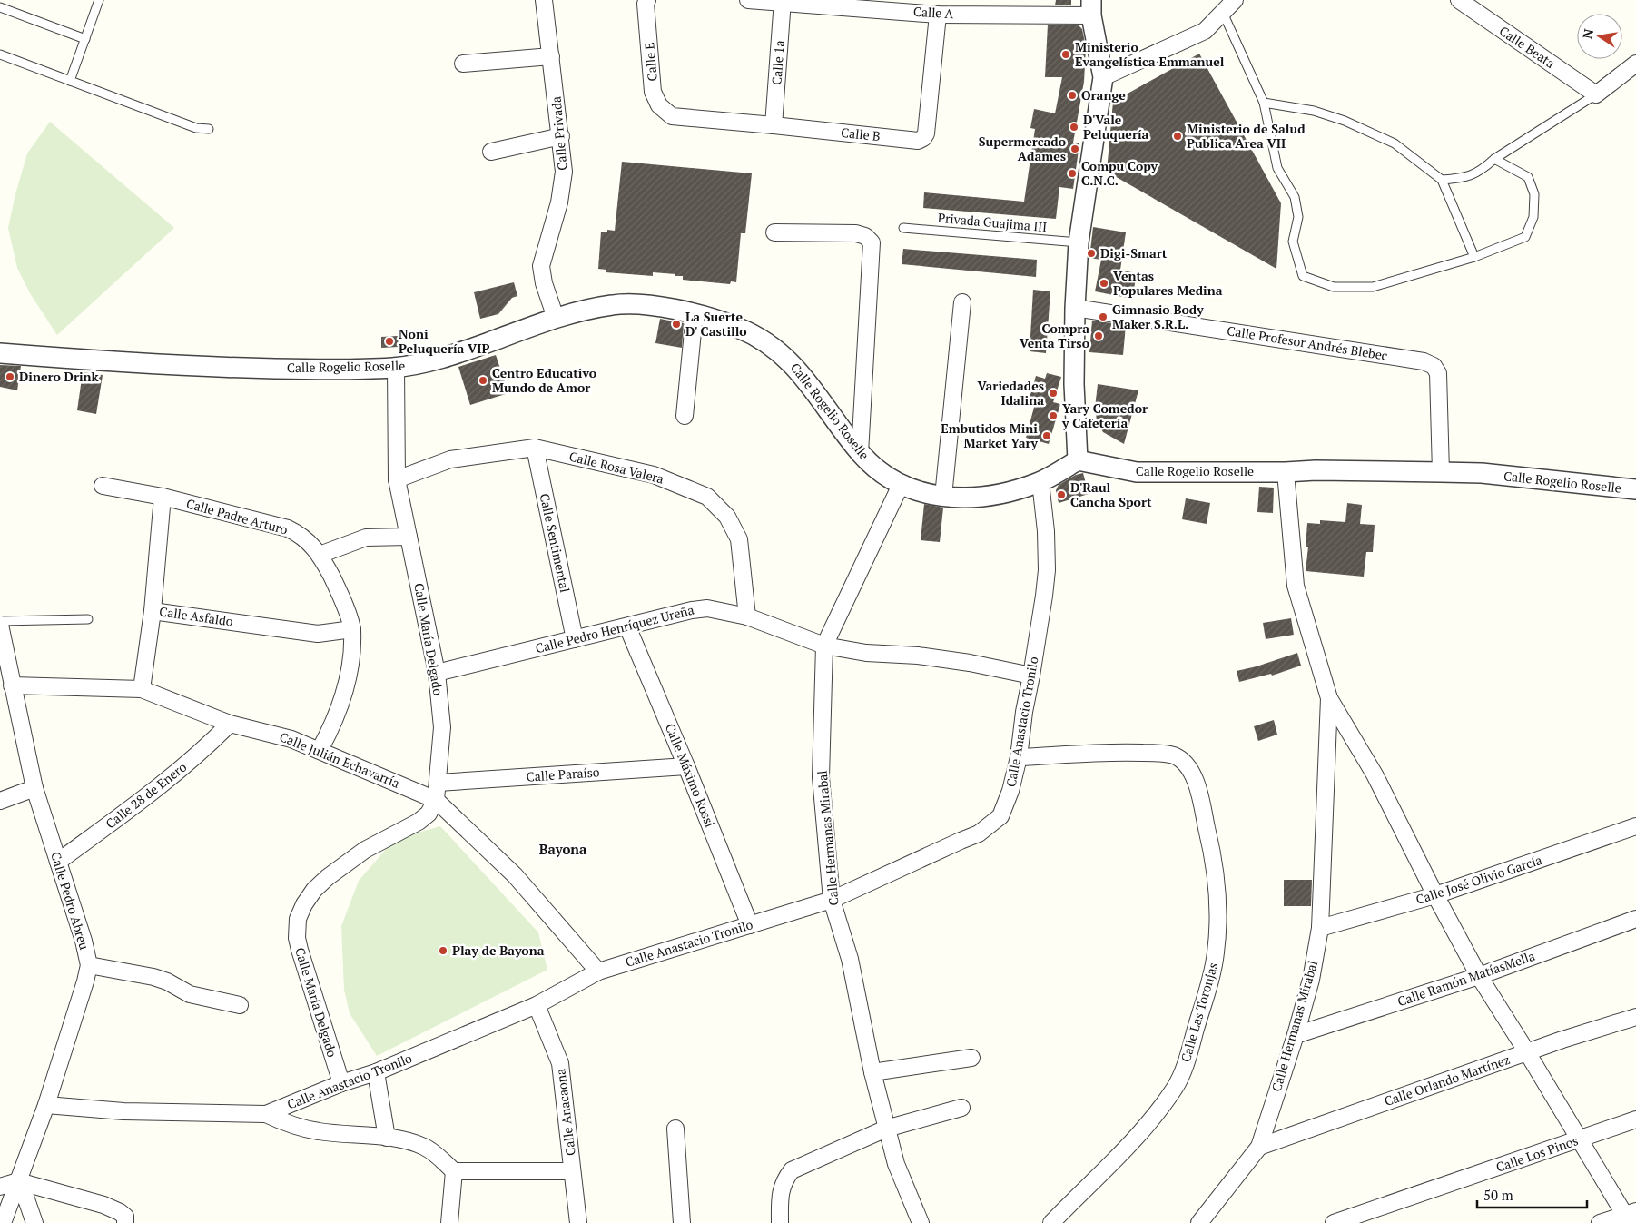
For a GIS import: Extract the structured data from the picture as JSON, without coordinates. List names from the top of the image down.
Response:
{
  "streets": {
    "street": [
      "Calle A",
      "Calle Beata",
      "Calle E",
      "Calle 1a",
      "Calle Privada",
      "Calle B",
      "Calle Profesor Andrés Blebec",
      "Calle Rogelio Roselle",
      "Calle Rosa Valera",
      "Calle Padre Arturo",
      "Calle Sentimental",
      "Calle Asfaldo",
      "Calle Pedro Henríquez Ureña",
      "Calle María Delgado",
      "Calle Anastacio Tronilo",
      "Calle Julián Echavarría",
      "Calle Paraíso",
      "Calle Máximo Rossi",
      "Calle 28 de Enero",
      "Calle Hermanas Mirabal",
      "Calle José Olivio García",
      "Calle Pedro Abreu",
      "Calle Ramón MatíasMella",
      "Calle Las Toronjas",
      "Calle Orlando Martínez",
      "Calle Anacaona",
      "Calle Los Pinos"
    ],
    "lane": ["Privada Guajima III"]
  },
  "crossings": [
    ["Calle A", "Calle 1a"],
    ["Calle A", "Calle B"],
    ["Calle E", "Calle B"],
    ["Calle 1a", "Calle B"],
    ["Calle Privada", "Calle Rogelio Roselle"],
    ["Calle Profesor Andrés Blebec", "Calle Rogelio Roselle"],
    ["Calle Rogelio Roselle", "Calle María Delgado"],
    ["Calle Rogelio Roselle", "Calle Anastacio Tronilo"],
    ["Calle Rogelio Roselle", "Calle Hermanas Mirabal"],
    ["Calle Rosa Valera", "Calle Sentimental"],
    ["Calle Rosa Valera", "Calle Pedro Henríquez Ureña"],
    ["Calle Rosa Valera", "Calle María Delgado"],
    ["Calle Padre Arturo", "Calle Asfaldo"],
    ["Calle Padre Arturo", "Calle Julián Echavarría"],
    ["Calle Sentimental", "Calle Pedro Henríquez Ureña"],
    ["Calle Pedro Henríquez Ureña", "Calle María Delgado"],
    ["Calle Pedro Henríquez Ureña", "Calle Anastacio Tronilo"],
    ["Calle Pedro Henríquez Ureña", "Calle Máximo Rossi"],
    ["Calle Pedro Henríquez Ureña", "Calle Hermanas Mirabal"],
    ["Calle María Delgado", "Calle Anastacio Tronilo"],
    ["Calle María Delgado", "Calle Julián Echavarría"],
    ["Calle María Delgado", "Calle Paraíso"],
    ["Calle Anastacio Tronilo", "Calle Julián Echavarría"],
    ["Calle Anastacio Tronilo", "Calle Máximo Rossi"],
    ["Calle Anastacio Tronilo", "Calle Hermanas Mirabal"],
    ["Calle Anastacio Tronilo", "Calle Pedro Abreu"],
    ["Calle Anastacio Tronilo", "Calle Las Toronjas"],
    ["Calle Anastacio Tronilo", "Calle Anacaona"],
    ["Calle Julián Echavarría", "Calle 28 de Enero"],
    ["Calle Julián Echavarría", "Calle Pedro Abreu"],
    ["Calle Paraíso", "Calle Máximo Rossi"],
    ["Calle 28 de Enero", "Calle Pedro Abreu"],
    ["Calle Hermanas Mirabal", "Calle José Olivio García"],
    ["Calle Hermanas Mirabal", "Calle Ramón MatíasMella"],
    ["Calle Hermanas Mirabal", "Calle Orlando Martínez"]
  ],
  "districts": ["Bayona"],
  "places": [
    "Ministerio Evangelística Emmanuel",
    "Orange",
    "D'Vale Peluquería",
    "Ministerio de Salud Publica Area VII",
    "Supermercado Adames",
    "Compu Copy C.N.C.",
    "Digi-Smart",
    "Ventas Populares Medina",
    "Gimnasio Body Maker S.R.L.",
    "La Suerte D' Castillo",
    "Compra Venta Tirso",
    "Noni Peluquería VIP",
    "Dinero Drink",
    "Centro Educativo Mundo de Amor",
    "Variedades Idalina",
    "Yary Comedor y Cafetería",
    "Embutidos Mini Market Yary",
    "D'Raul Cancha Sport",
    "Play de Bayona"
  ],
  "scale_bar": "50 m",
  "north": "left"
}
